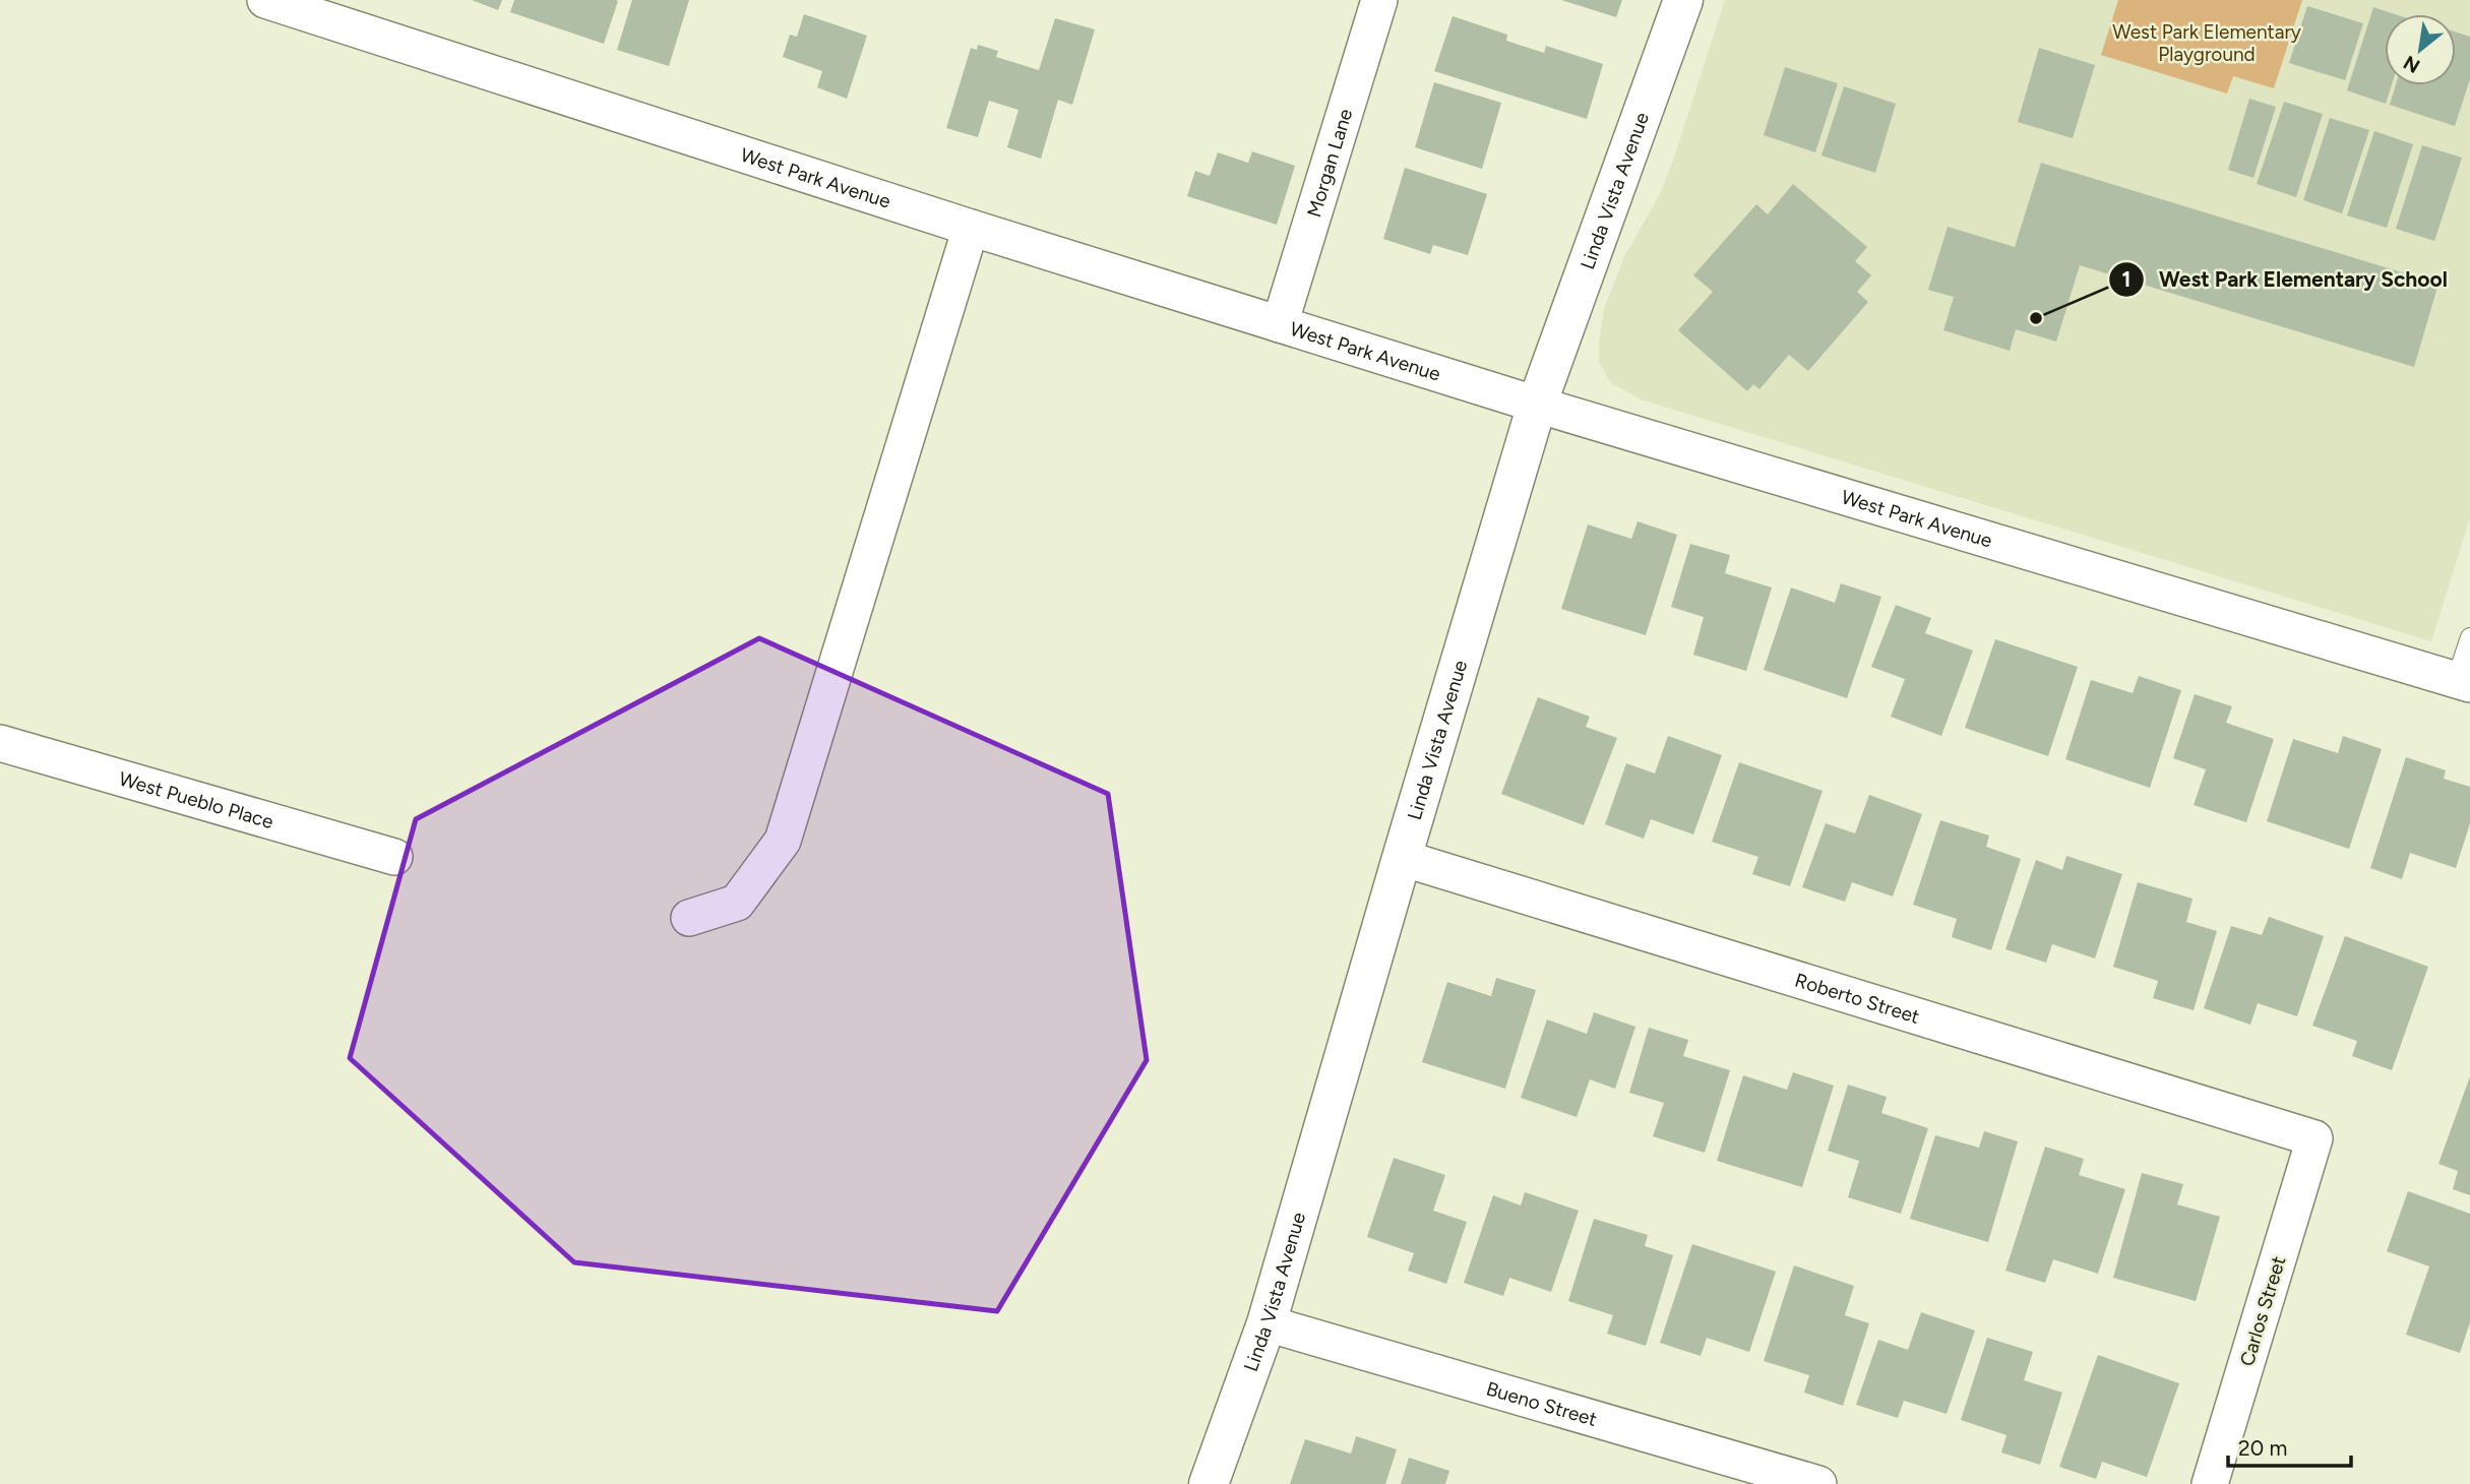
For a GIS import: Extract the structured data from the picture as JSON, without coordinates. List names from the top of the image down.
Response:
{
  "streets": {
    "street": [
      "Morgan Lane",
      "West Park Avenue",
      "Linda Vista Avenue",
      "West Pueblo Place",
      "Roberto Street",
      "Carlos Street",
      "Bueno Street"
    ]
  },
  "crossings": [
    ["Morgan Lane", "West Park Avenue"],
    ["West Park Avenue", "Linda Vista Avenue"],
    ["Linda Vista Avenue", "Roberto Street"],
    ["Linda Vista Avenue", "Bueno Street"],
    ["Roberto Street", "Carlos Street"]
  ],
  "parks": ["West Park Elementary Playground"],
  "places": ["West Park Elementary School"],
  "scale_bar": "20 m",
  "north": "bottom left"
}
